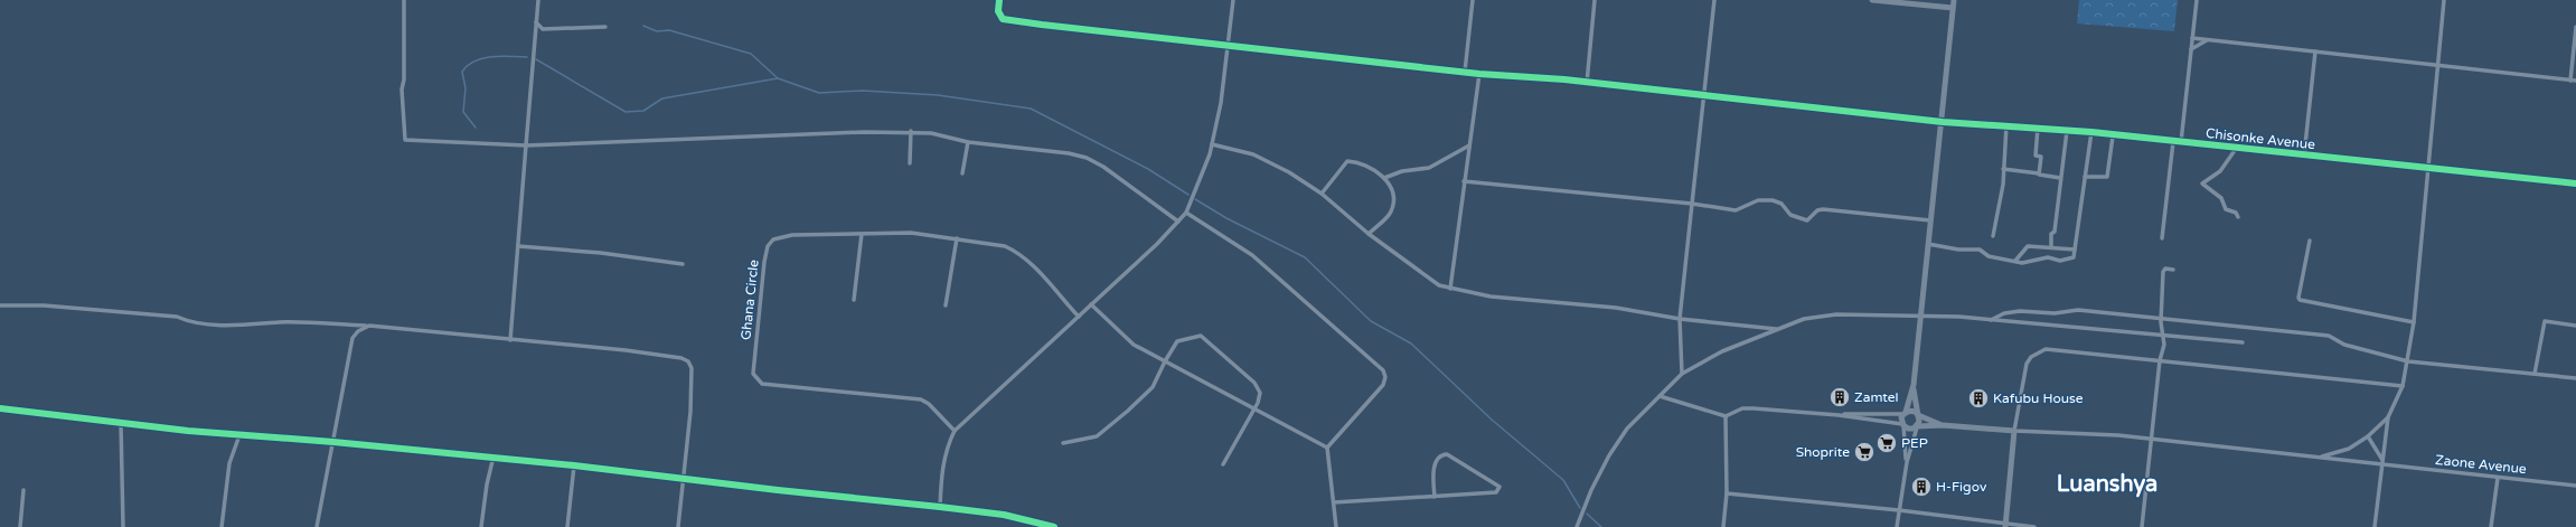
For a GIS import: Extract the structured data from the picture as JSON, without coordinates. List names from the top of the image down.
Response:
{
  "streets": {
    "street": ["Chisonke Avenue", "Ghana Circle", "Zaone Avenue"]
  },
  "districts": ["Luanshya"],
  "places": {
    "building": ["Zamtel", "Kafubu House", "H-Figov"],
    "supermarket": ["PEP", "Shoprite"]
  }
}
